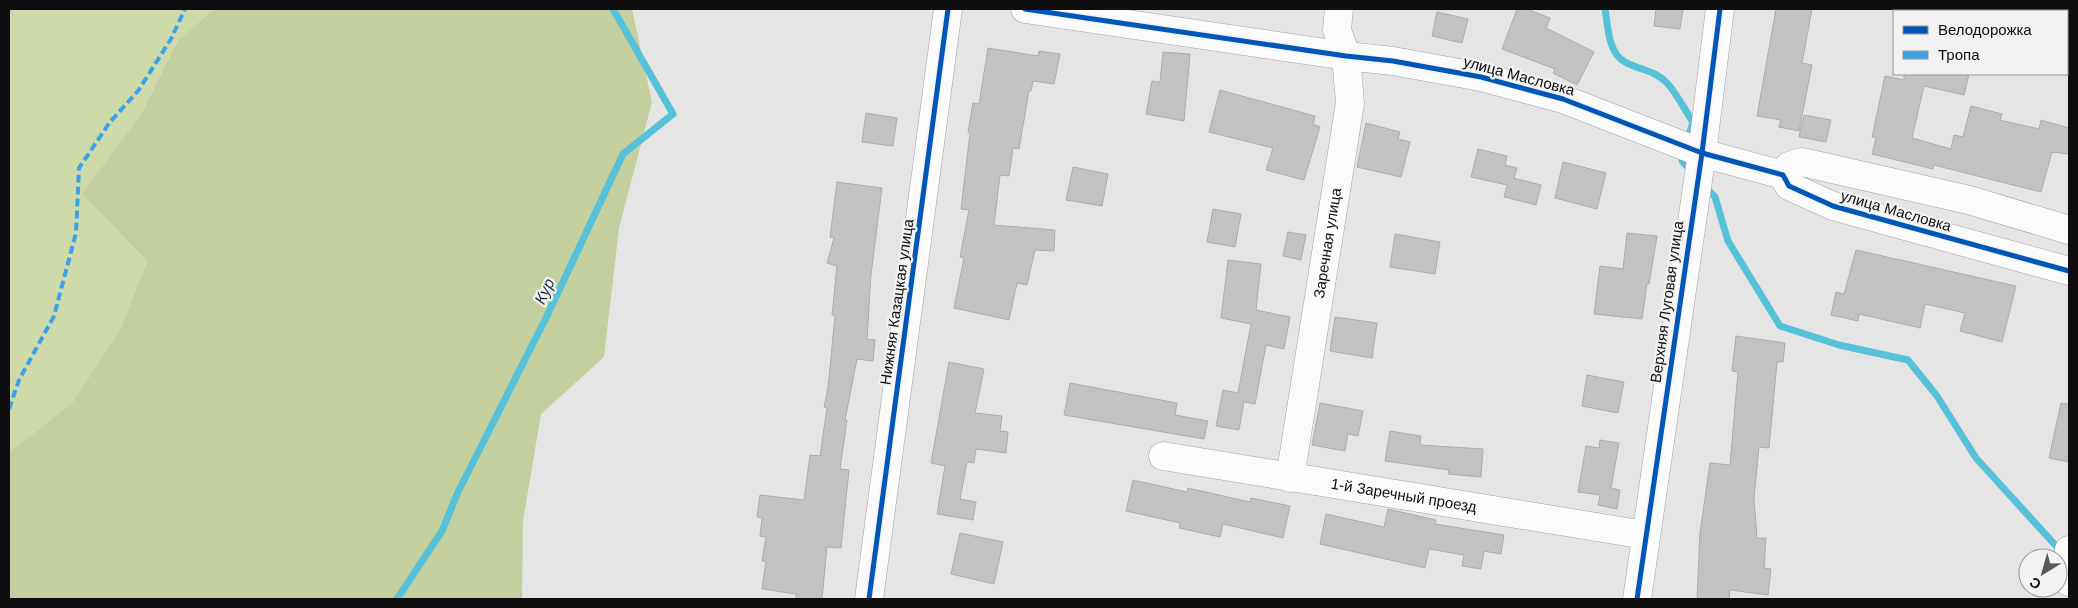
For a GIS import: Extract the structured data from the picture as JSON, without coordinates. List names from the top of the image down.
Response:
{
  "streets": {
    "street": [
      "улица Масловка",
      "Заречная улица",
      "Нижняя Казацкая улица",
      "Верхняя Луговая улица",
      "1-й Заречный проезд"
    ]
  },
  "crossings": [
    ["улица Масловка", "Заречная улица"],
    ["улица Масловка", "Верхняя Луговая улица"],
    ["Заречная улица", "1-й Заречный проезд"],
    ["Верхняя Луговая улица", "1-й Заречный проезд"]
  ],
  "water": ["Кур"],
  "legend": ["Велодорожка", "Тропа"],
  "north": "bottom left"
}
